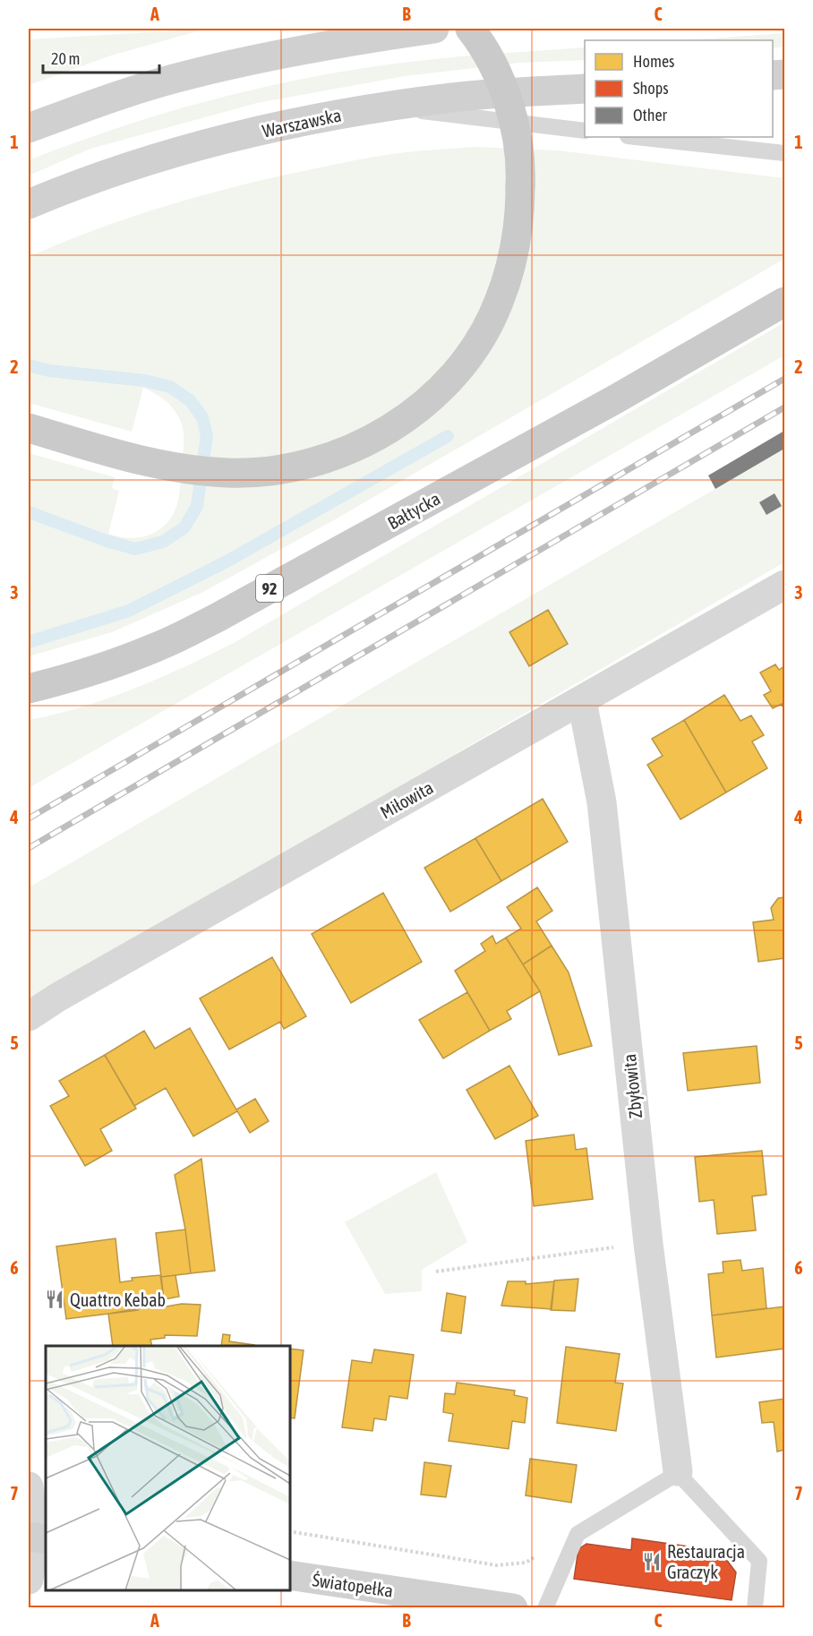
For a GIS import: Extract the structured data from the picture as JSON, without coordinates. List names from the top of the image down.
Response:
{
  "streets": {
    "main road": [
      "Warszawska",
      "Bałtycka",
      "92",
      "Światopełka"
    ],
    "street": ["Miłowita", "Zbyłowita"]
  },
  "crossings": [
    ["Miłowita", "Zbyłowita"]
  ],
  "places": {
    "restaurant": ["Quattro Kebab", "Restauracja Graczyk"]
  },
  "legend": ["Homes", "Shops", "Other"],
  "scale_bar": "20 m",
  "grid": {
    "columns": ["A", "B", "C"],
    "rows": [
      "1",
      "2",
      "3",
      "4",
      "5",
      "6",
      "7"
    ]
  }
}
